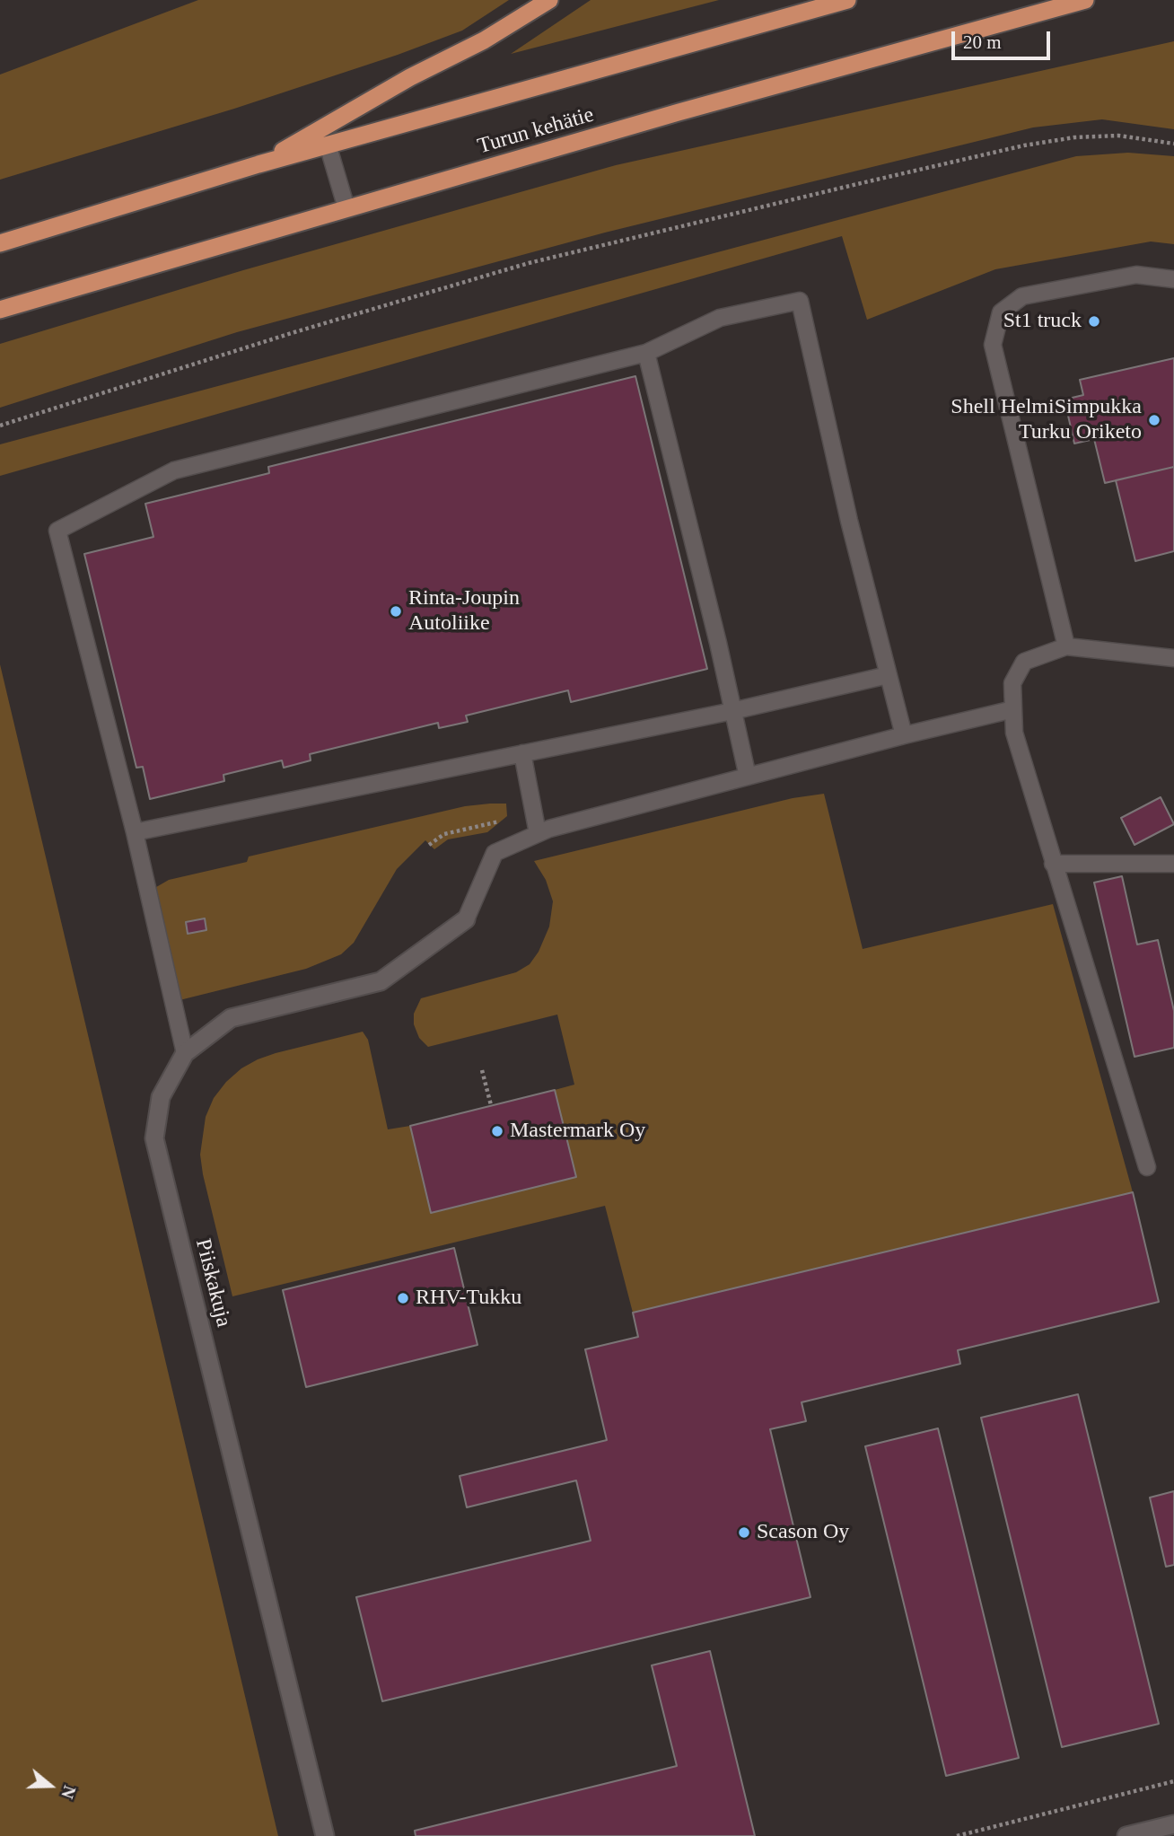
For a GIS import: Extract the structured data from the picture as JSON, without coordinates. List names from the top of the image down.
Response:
{
  "streets": {
    "highway": ["Turun kehätie"],
    "street": ["Piiskakuja"]
  },
  "places": [
    "St1 truck",
    "Shell HelmiSimpukka Turku Oriketo",
    "Rinta-Joupin Autoliike",
    "Mastermark Oy",
    "RHV-Tukku",
    "Scason Oy"
  ],
  "scale_bar": "20 m",
  "north": "right"
}
